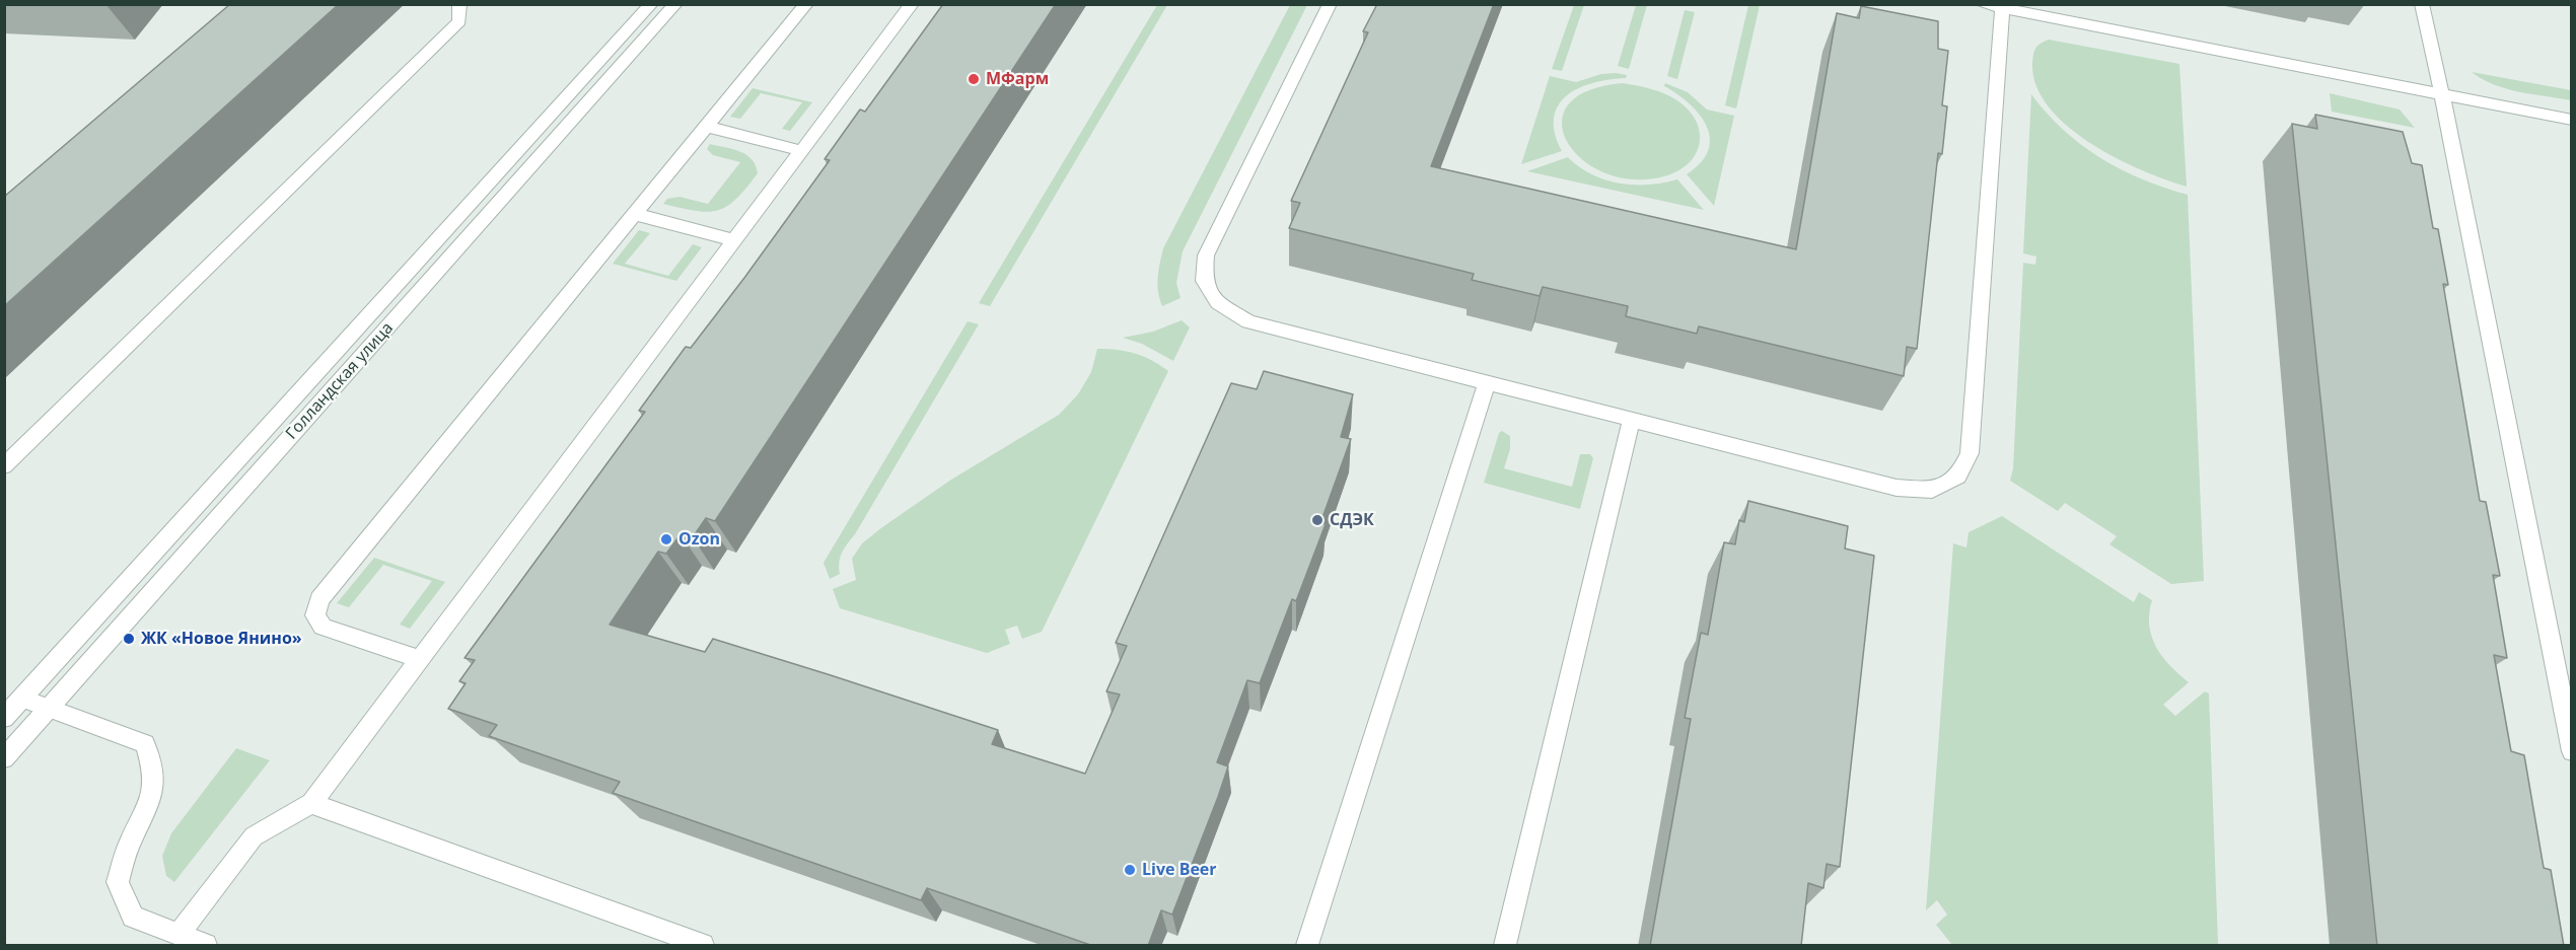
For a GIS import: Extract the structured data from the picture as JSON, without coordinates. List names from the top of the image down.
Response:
{
  "streets": {
    "street": ["Голландская улица"]
  },
  "places": [
    "МФарм",
    "СДЭК",
    "Ozon",
    "ЖК «Новое Янино»",
    "Live Beer"
  ]
}
